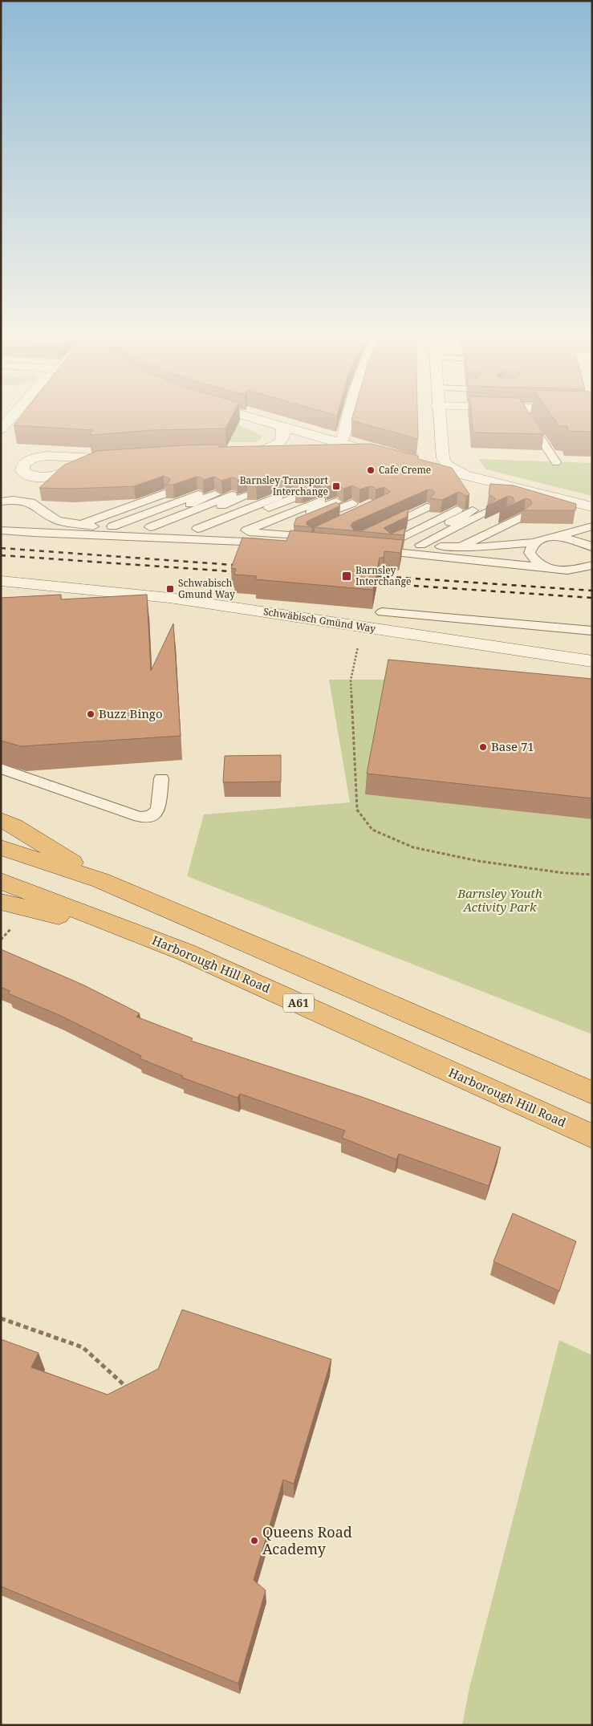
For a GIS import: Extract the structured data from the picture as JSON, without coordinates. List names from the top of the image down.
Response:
{
  "streets": {
    "highway": ["Harborough Hill Road", "A61"],
    "street": ["Schwäbisch Gmünd Way"]
  },
  "crossings": [
    ["Harborough Hill Road", "A61"]
  ],
  "parks": ["Barnsley Youth Activity Park"],
  "places": {
    "other": [
      "Cafe Creme",
      "Buzz Bingo",
      "Base 71",
      "Queens Road Academy"
    ],
    "transit": ["Barnsley Transport Interchange", "Barnsley Interchange", "Schwabisch Gmund Way"]
  }
}
